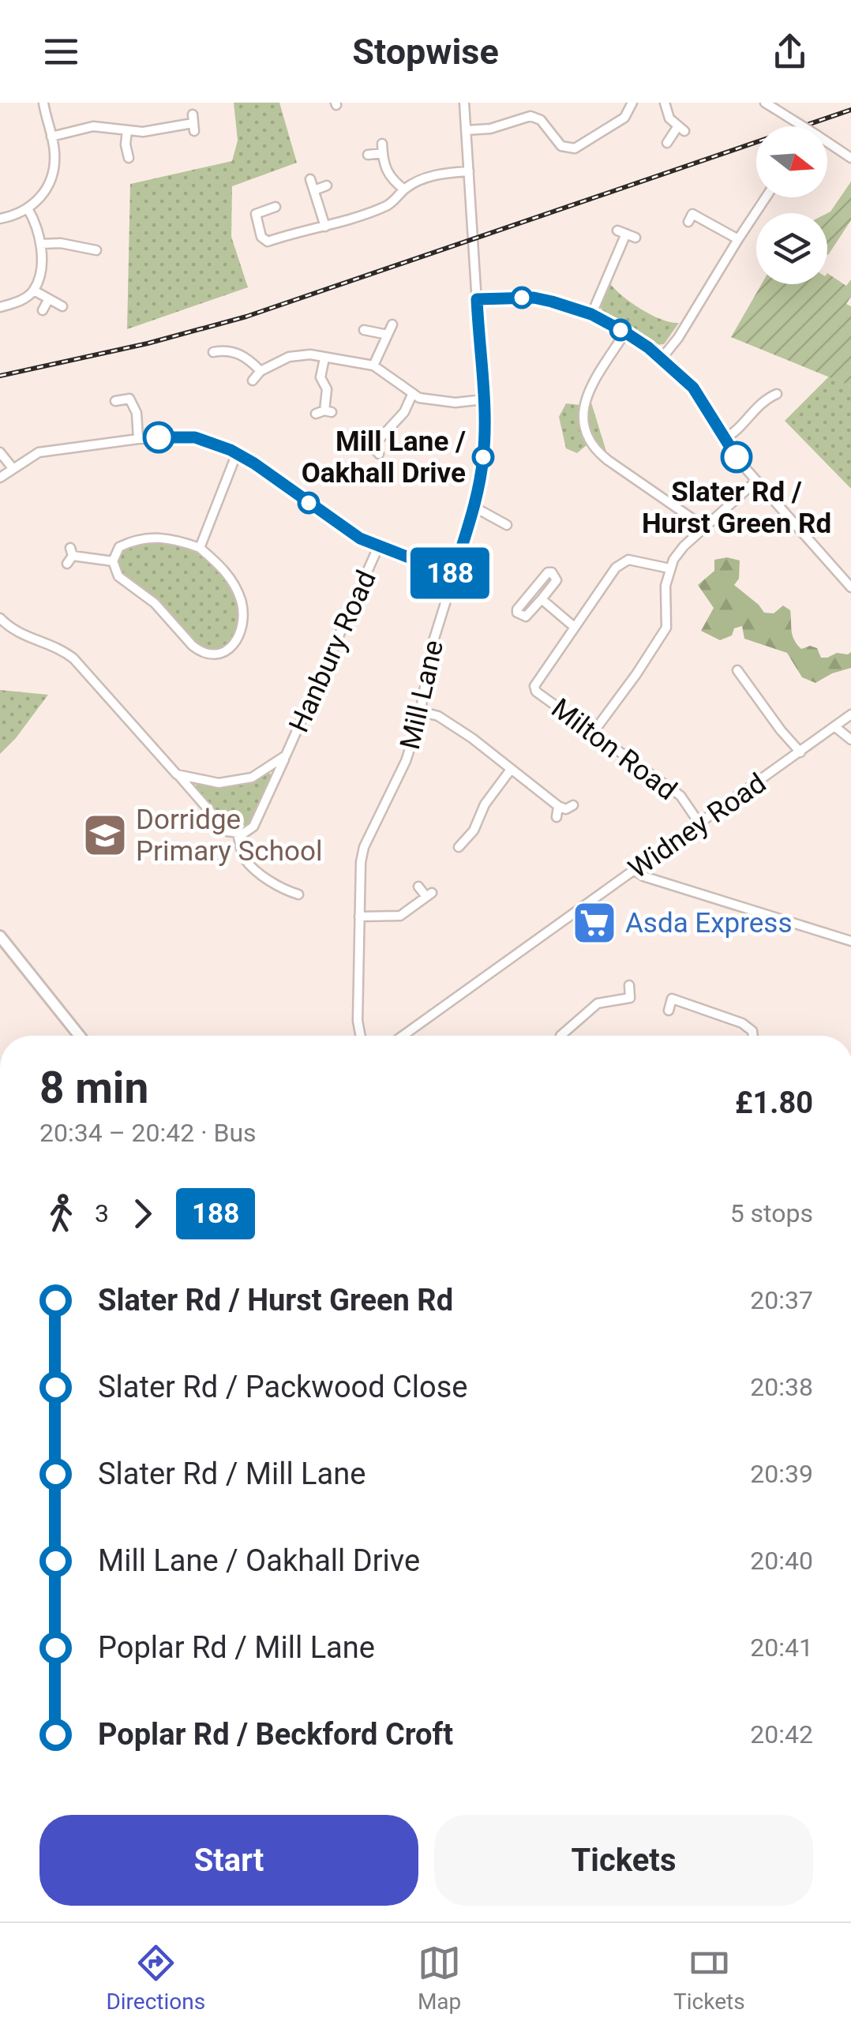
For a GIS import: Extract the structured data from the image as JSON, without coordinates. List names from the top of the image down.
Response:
{
  "streets": {
    "street": [
      "Hanbury Road",
      "Mill Lane",
      "Milton Road",
      "Widney Road"
    ]
  },
  "crossings": [
    ["Milton Road", "Widney Road"]
  ],
  "places": {
    "other": ["Mill Lane / Oakhall Drive", "Slater Rd / Hurst Green Rd"],
    "school or university": ["Dorridge Primary School"],
    "supermarket": ["Asda Express"]
  },
  "lines": ["bus line 188"],
  "north": "right",
  "page": {
    "header": "Stopwise",
    "on_map": "188",
    "heading": ["8 min", "20:34 – 20:42 · Bus", "£1.80"],
    "legs": ["3", "188", "5 stops"],
    "list": [
      {
        "name": "Slater Rd / Hurst Green Rd",
        "value": "20:37"
      },
      {
        "name": "Slater Rd / Packwood Close",
        "value": "20:38"
      },
      {
        "name": "Slater Rd / Mill Lane",
        "value": "20:39"
      },
      {
        "name": "Mill Lane / Oakhall Drive",
        "value": "20:40"
      },
      {
        "name": "Poplar Rd / Mill Lane",
        "value": "20:41"
      },
      {
        "name": "Poplar Rd / Beckford Croft",
        "value": "20:42"
      }
    ],
    "buttons": ["Start", "Tickets"],
    "tabs": ["Directions", "Map", "Tickets"]
  }
}
